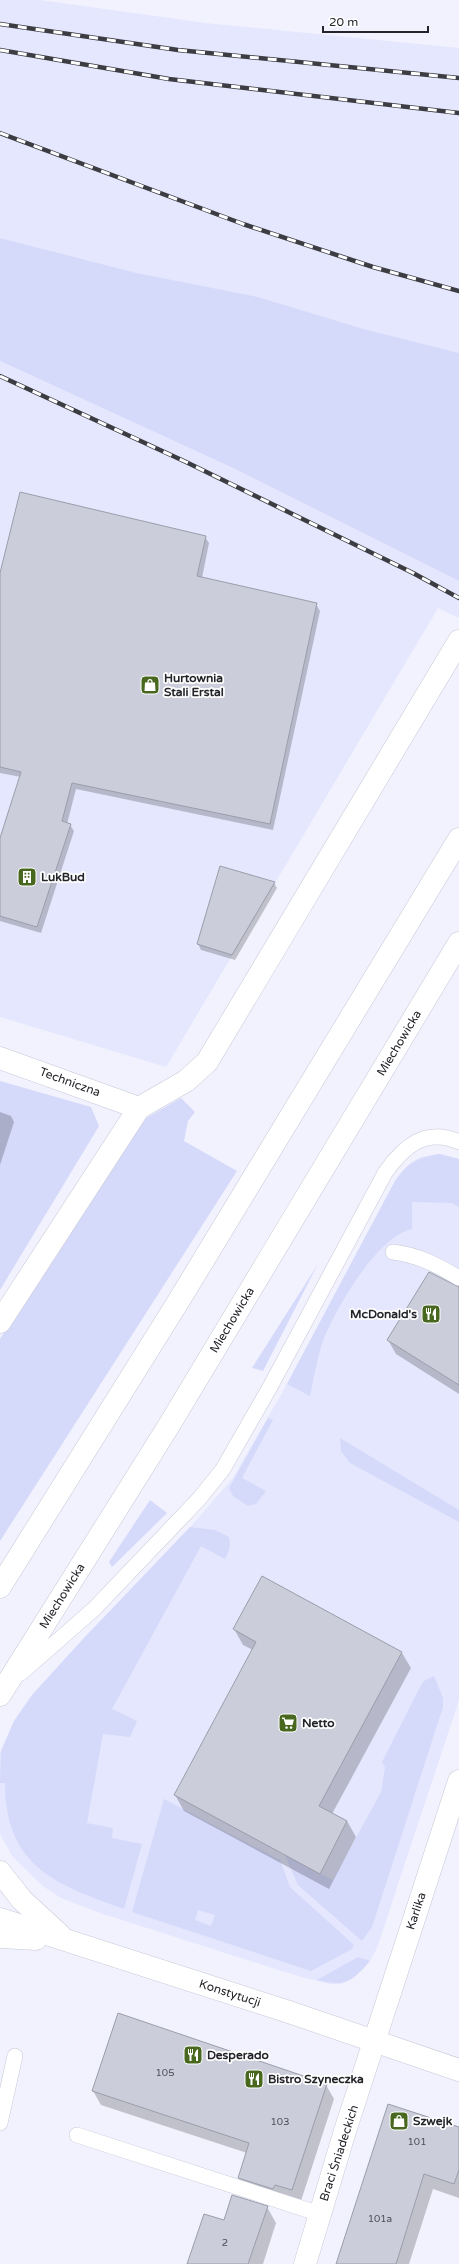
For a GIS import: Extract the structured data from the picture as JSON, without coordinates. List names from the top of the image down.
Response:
{
  "streets": {
    "street": [
      "Miechowicka",
      "Techniczna",
      "Karlika",
      "Konstytucji",
      "Braci Śniadeckich"
    ]
  },
  "crossings": [
    ["Karlika", "Konstytucji"],
    ["Karlika", "Braci Śniadeckich"],
    ["Konstytucji", "Braci Śniadeckich"]
  ],
  "places": {
    "shop": ["Hurtownia Stali Erstal", "Szwejk"],
    "building": ["LukBud"],
    "restaurant": ["McDonald's", "Desperado", "Bistro Szyneczka"],
    "supermarket": ["Netto"]
  },
  "house_numbers": [
    "105",
    "103",
    "101",
    "101a",
    "2"
  ],
  "scale_bar": "20 m"
}
